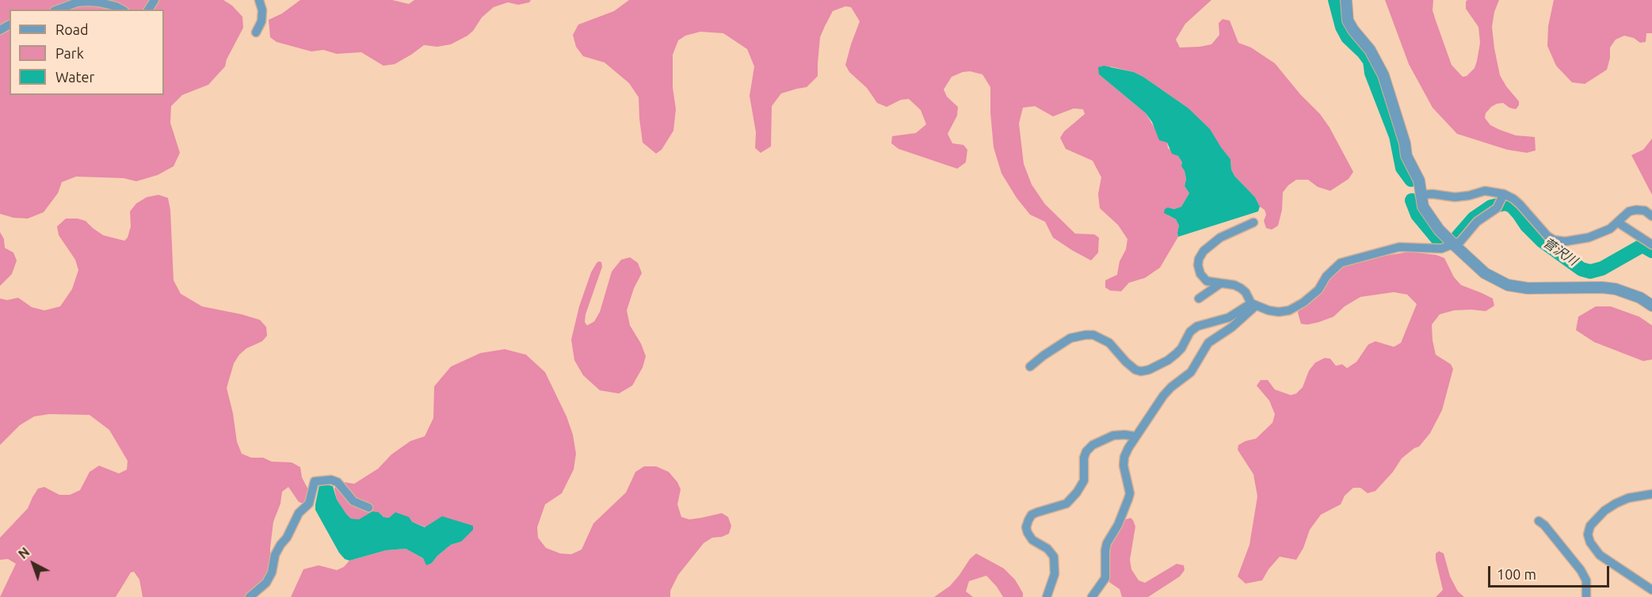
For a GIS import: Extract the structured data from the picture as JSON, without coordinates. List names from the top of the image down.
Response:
{
  "water": ["菅沢川"],
  "legend": ["Road", "Park", "Water"],
  "scale_bar": "100 m",
  "north": "top left"
}
